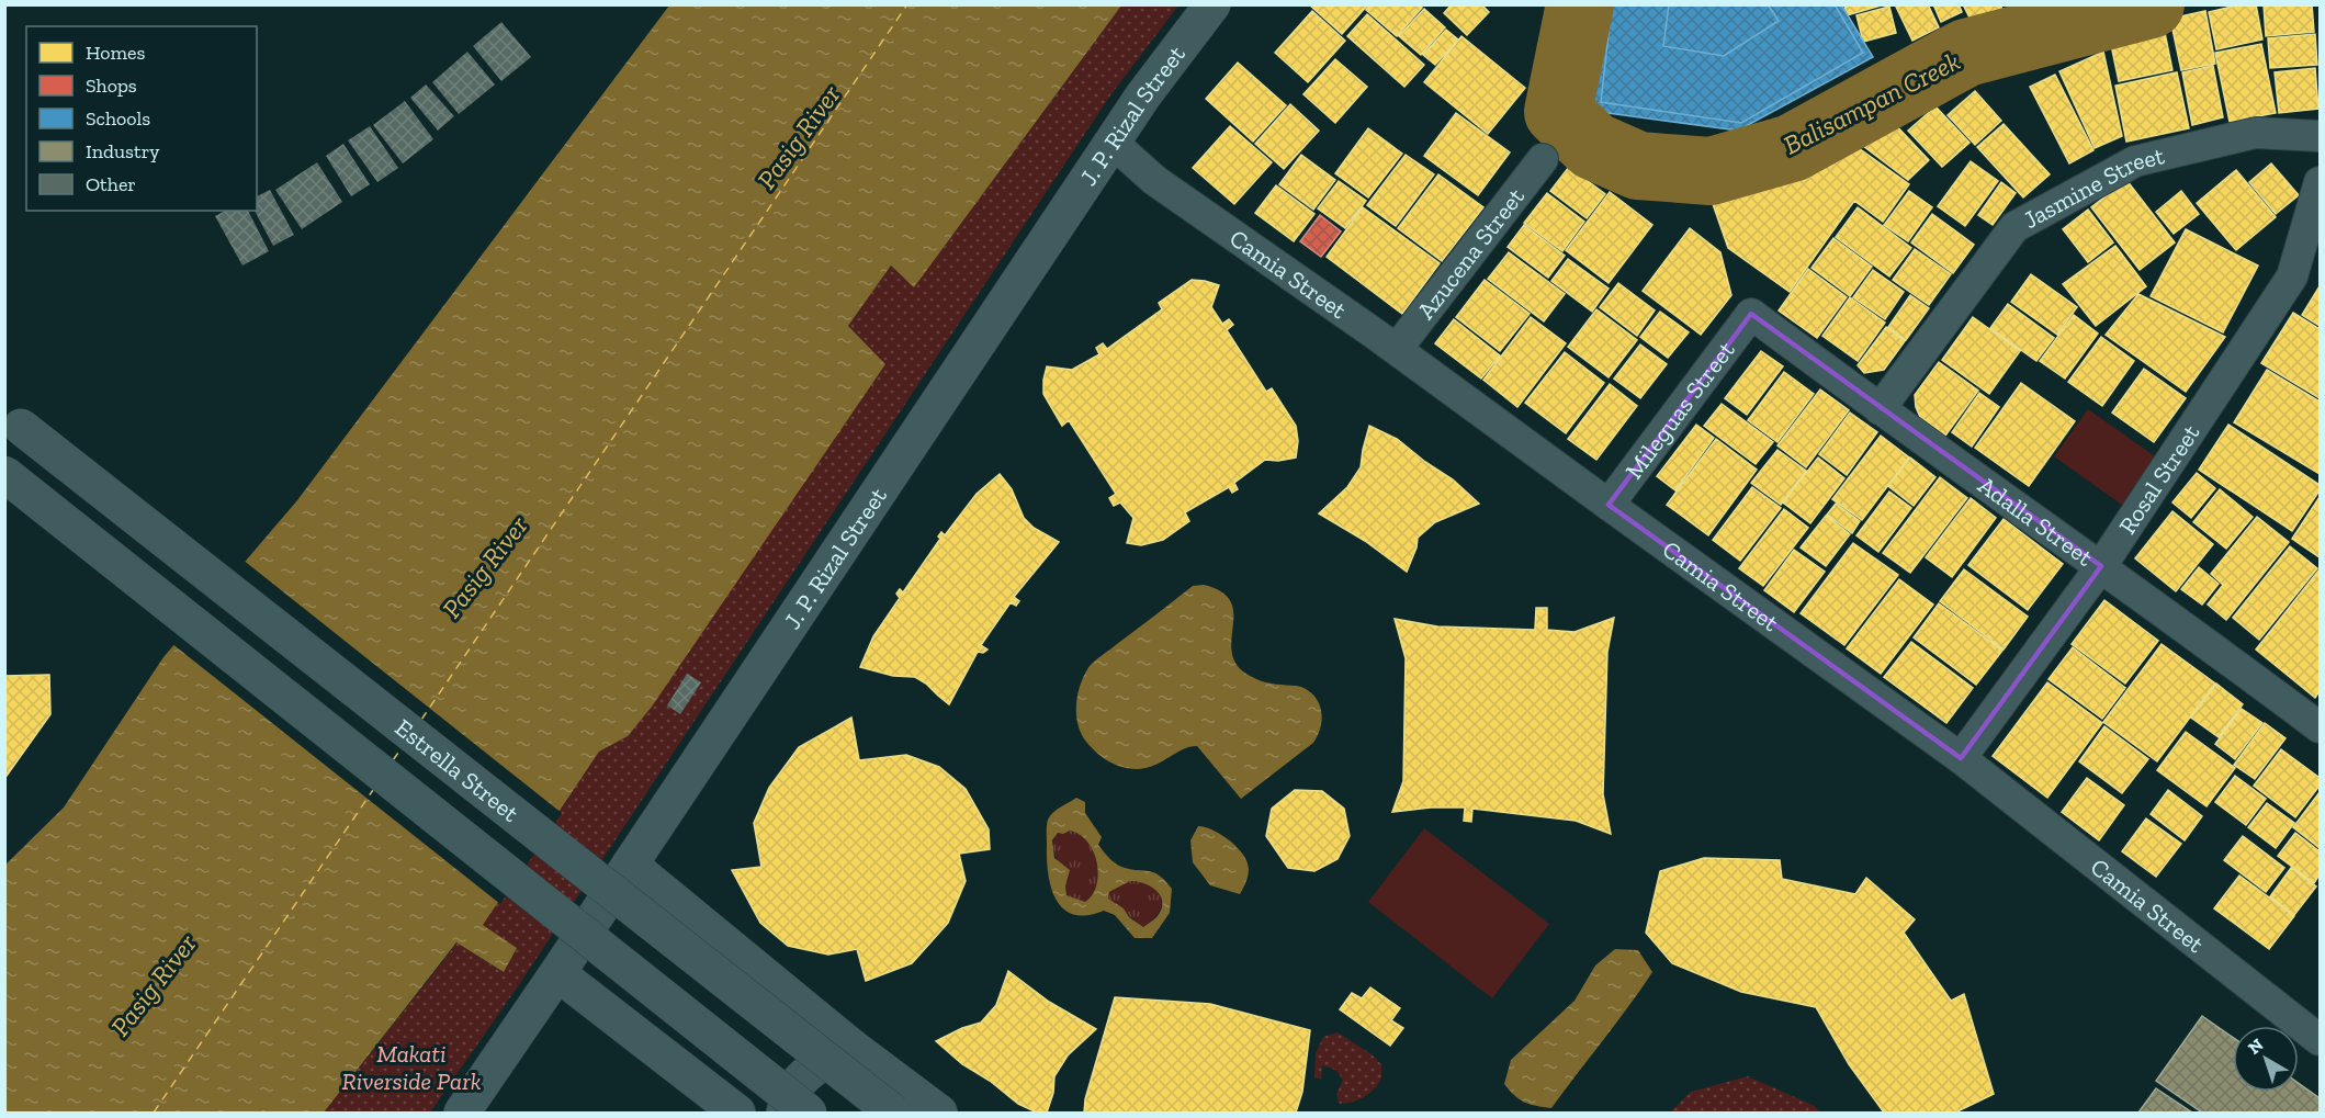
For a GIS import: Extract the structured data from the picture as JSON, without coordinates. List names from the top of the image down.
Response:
{
  "streets": {
    "main road": ["J. P. Rizal Street", "Estrella Street"],
    "street": [
      "Jasmine Street",
      "Azucena Street",
      "Camia Street",
      "Mileguas Street",
      "Rosal Street",
      "Adalla Street"
    ]
  },
  "crossings": [
    ["J. P. Rizal Street", "Camia Street"],
    ["Jasmine Street", "Adalla Street"],
    ["Azucena Street", "Camia Street"],
    ["Camia Street", "Mileguas Street"],
    ["Camia Street", "Rosal Street"],
    ["Mileguas Street", "Adalla Street"],
    ["Rosal Street", "Adalla Street"]
  ],
  "water": ["Balisampan Creek", "Pasig River"],
  "parks": ["Makati Riverside Park"],
  "legend": [
    "Homes",
    "Shops",
    "Schools",
    "Industry",
    "Other"
  ],
  "north": "top left"
}
